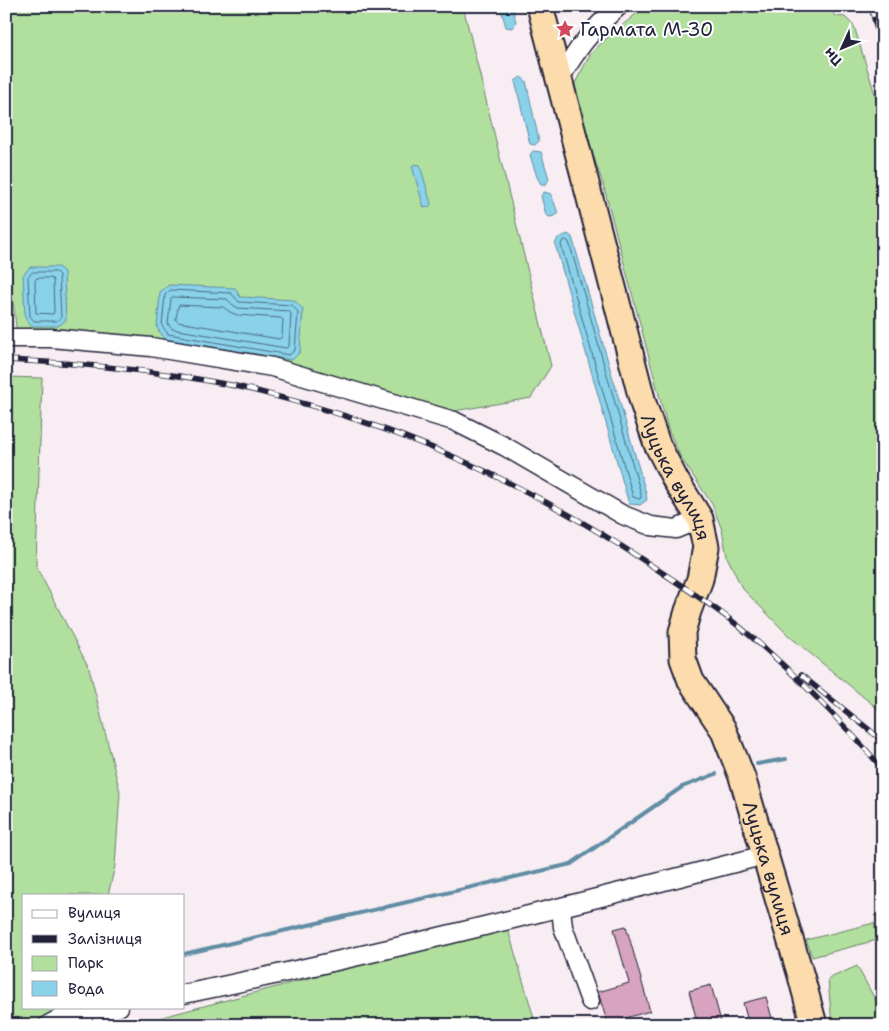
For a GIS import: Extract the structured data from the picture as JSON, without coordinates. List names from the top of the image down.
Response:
{
  "streets": {
    "highway": ["Луцька вулиця"]
  },
  "places": {
    "place": ["Гармата М-30"]
  },
  "legend": [
    "Вулиця",
    "Залізниця",
    "Парк",
    "Вода"
  ],
  "north": "bottom left"
}
